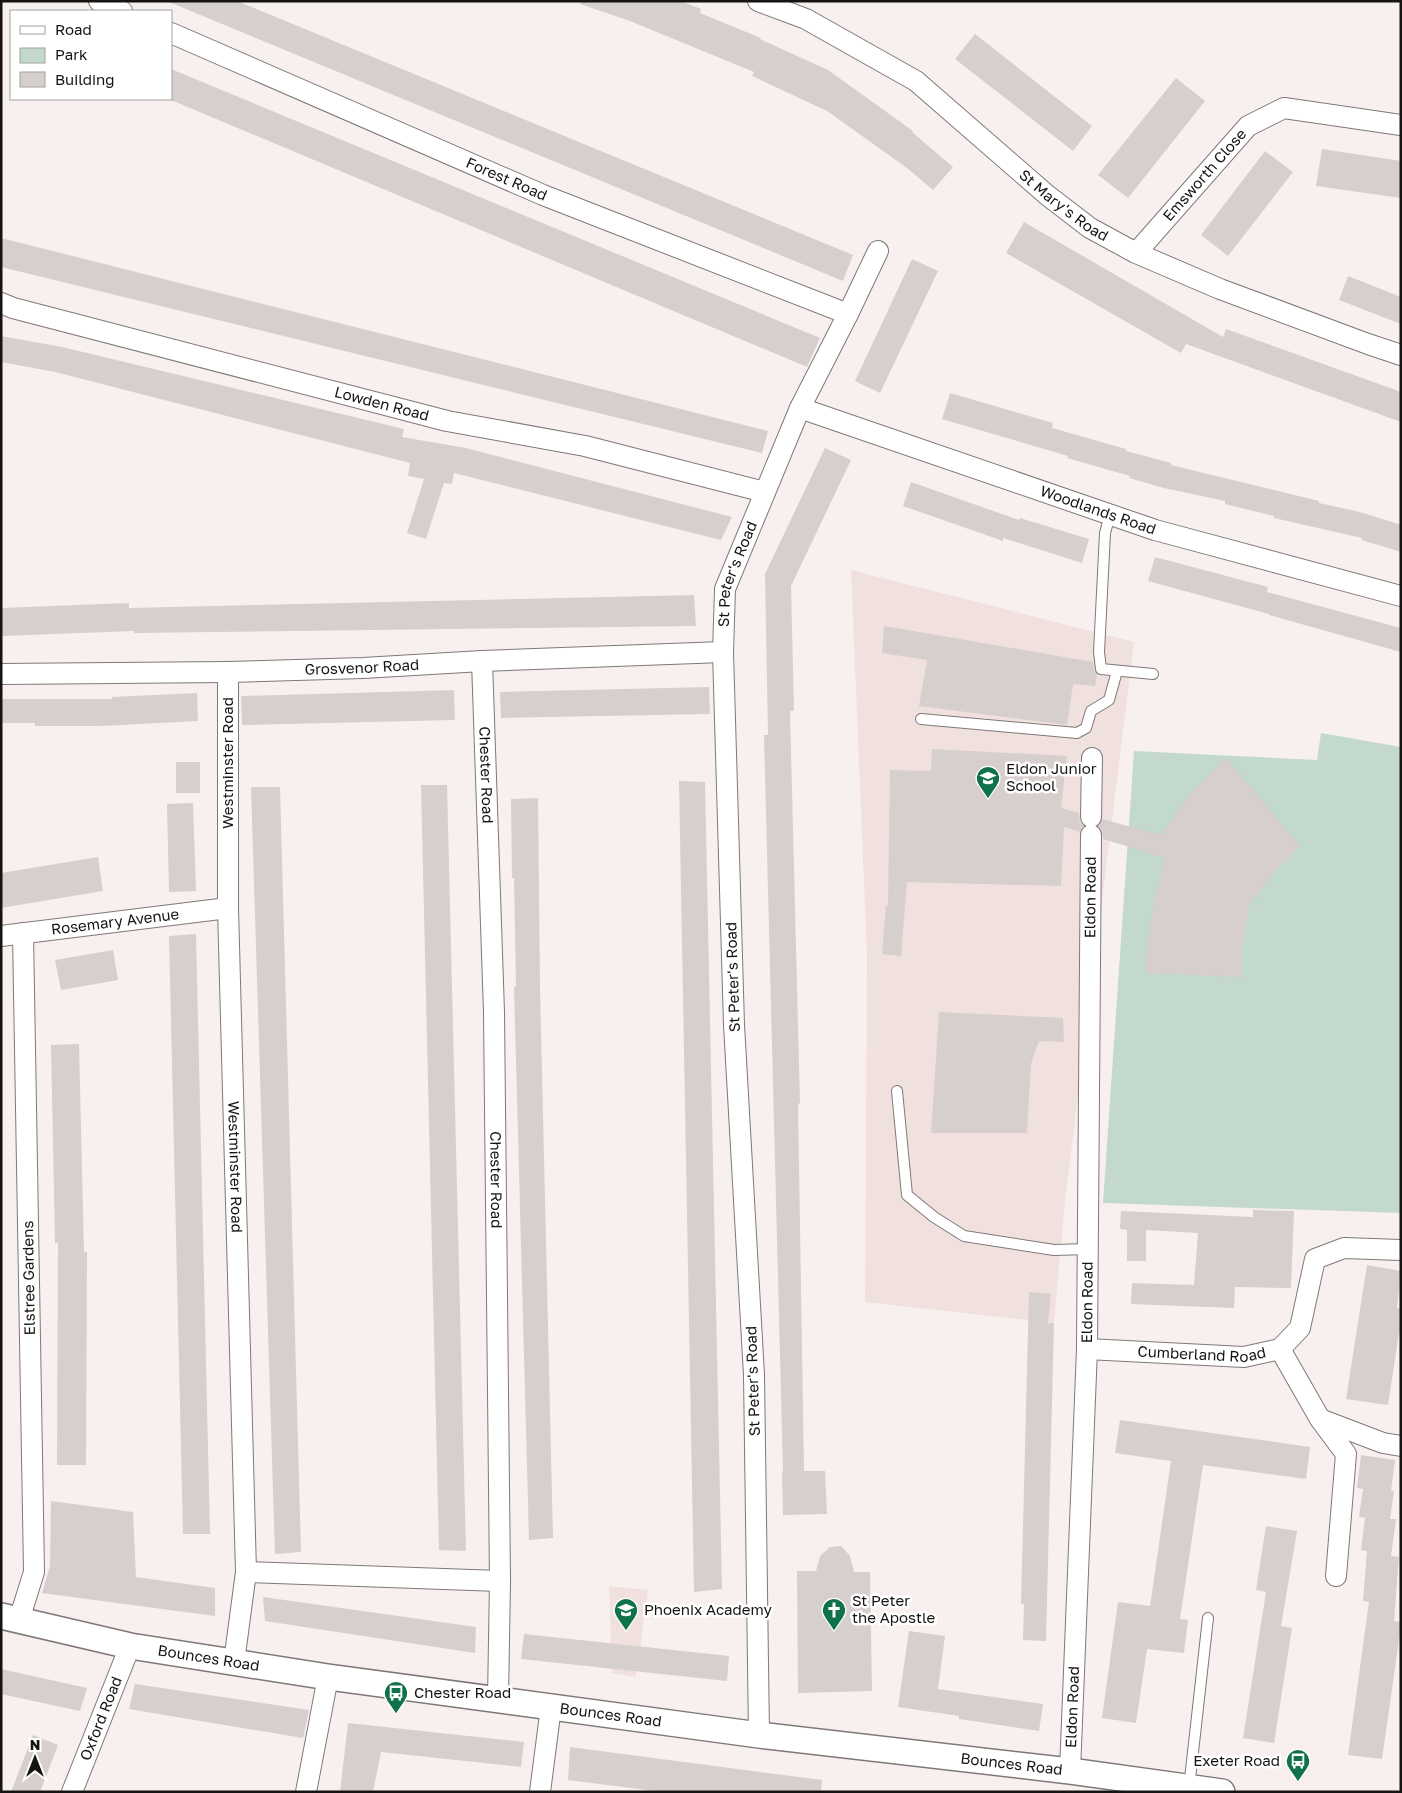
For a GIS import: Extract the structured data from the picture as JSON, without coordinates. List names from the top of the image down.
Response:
{
  "streets": {
    "street": [
      "Emsworth Close",
      "Forest Road",
      "St Mary's Road",
      "Lowden Road",
      "Woodlands Road",
      "St Peter's Road",
      "Grosvenor Road",
      "Westminster Road",
      "Chester Road",
      "Eldon Road",
      "Rosemary Avenue",
      "Elstree Gardens",
      "Cumberland Road",
      "Bounces Road",
      "Oxford Road"
    ]
  },
  "crossings": [
    ["Emsworth Close", "St Mary's Road"],
    ["Forest Road", "St Peter's Road"],
    ["Lowden Road", "St Peter's Road"],
    ["Woodlands Road", "St Peter's Road"],
    ["St Peter's Road", "Grosvenor Road"],
    ["St Peter's Road", "Bounces Road"],
    ["Grosvenor Road", "Westminster Road"],
    ["Grosvenor Road", "Chester Road"],
    ["Westminster Road", "Rosemary Avenue"],
    ["Westminster Road", "Bounces Road"],
    ["Chester Road", "Bounces Road"],
    ["Eldon Road", "Cumberland Road"],
    ["Eldon Road", "Bounces Road"],
    ["Rosemary Avenue", "Elstree Gardens"],
    ["Elstree Gardens", "Bounces Road"],
    ["Bounces Road", "Oxford Road"]
  ],
  "places": {
    "school or university": ["Eldon Junior School", "Phoenix Academy"],
    "church": ["St Peter the Apostle"],
    "bus stop": ["Chester Road", "Exeter Road"]
  },
  "legend": ["Road", "Park", "Building"],
  "north": "top"
}
